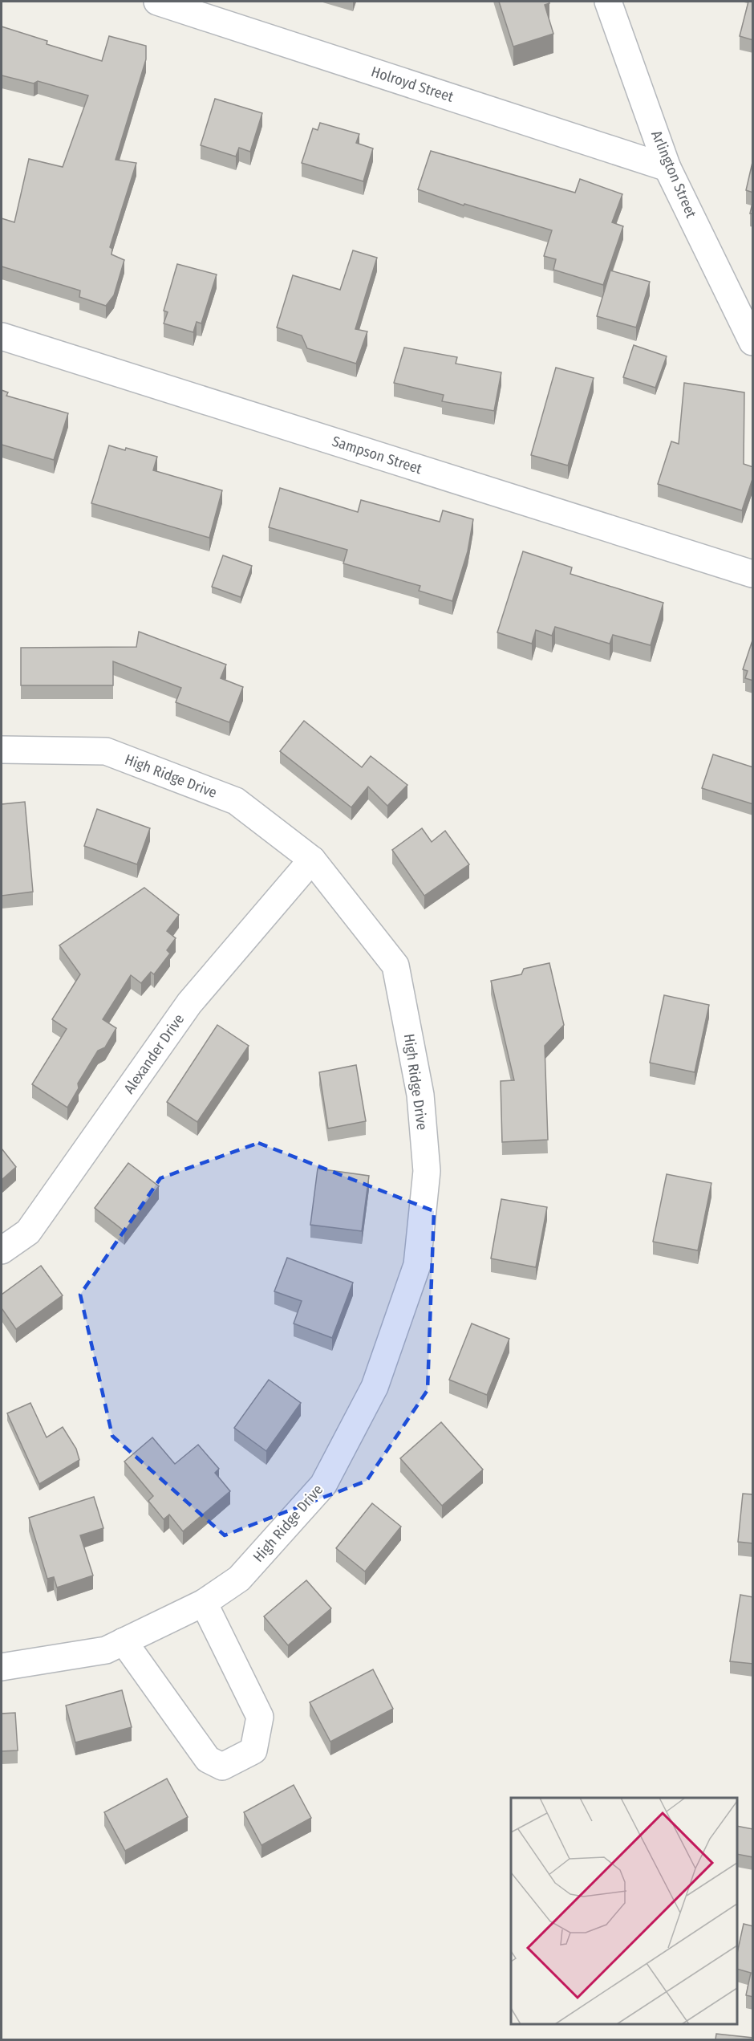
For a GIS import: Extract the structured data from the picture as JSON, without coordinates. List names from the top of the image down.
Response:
{
  "streets": {
    "street": [
      "Holroyd Street",
      "Arlington Street",
      "Sampson Street",
      "High Ridge Drive",
      "Alexander Drive"
    ]
  },
  "crossings": [
    ["Holroyd Street", "Arlington Street"],
    ["High Ridge Drive", "Alexander Drive"]
  ]
}
